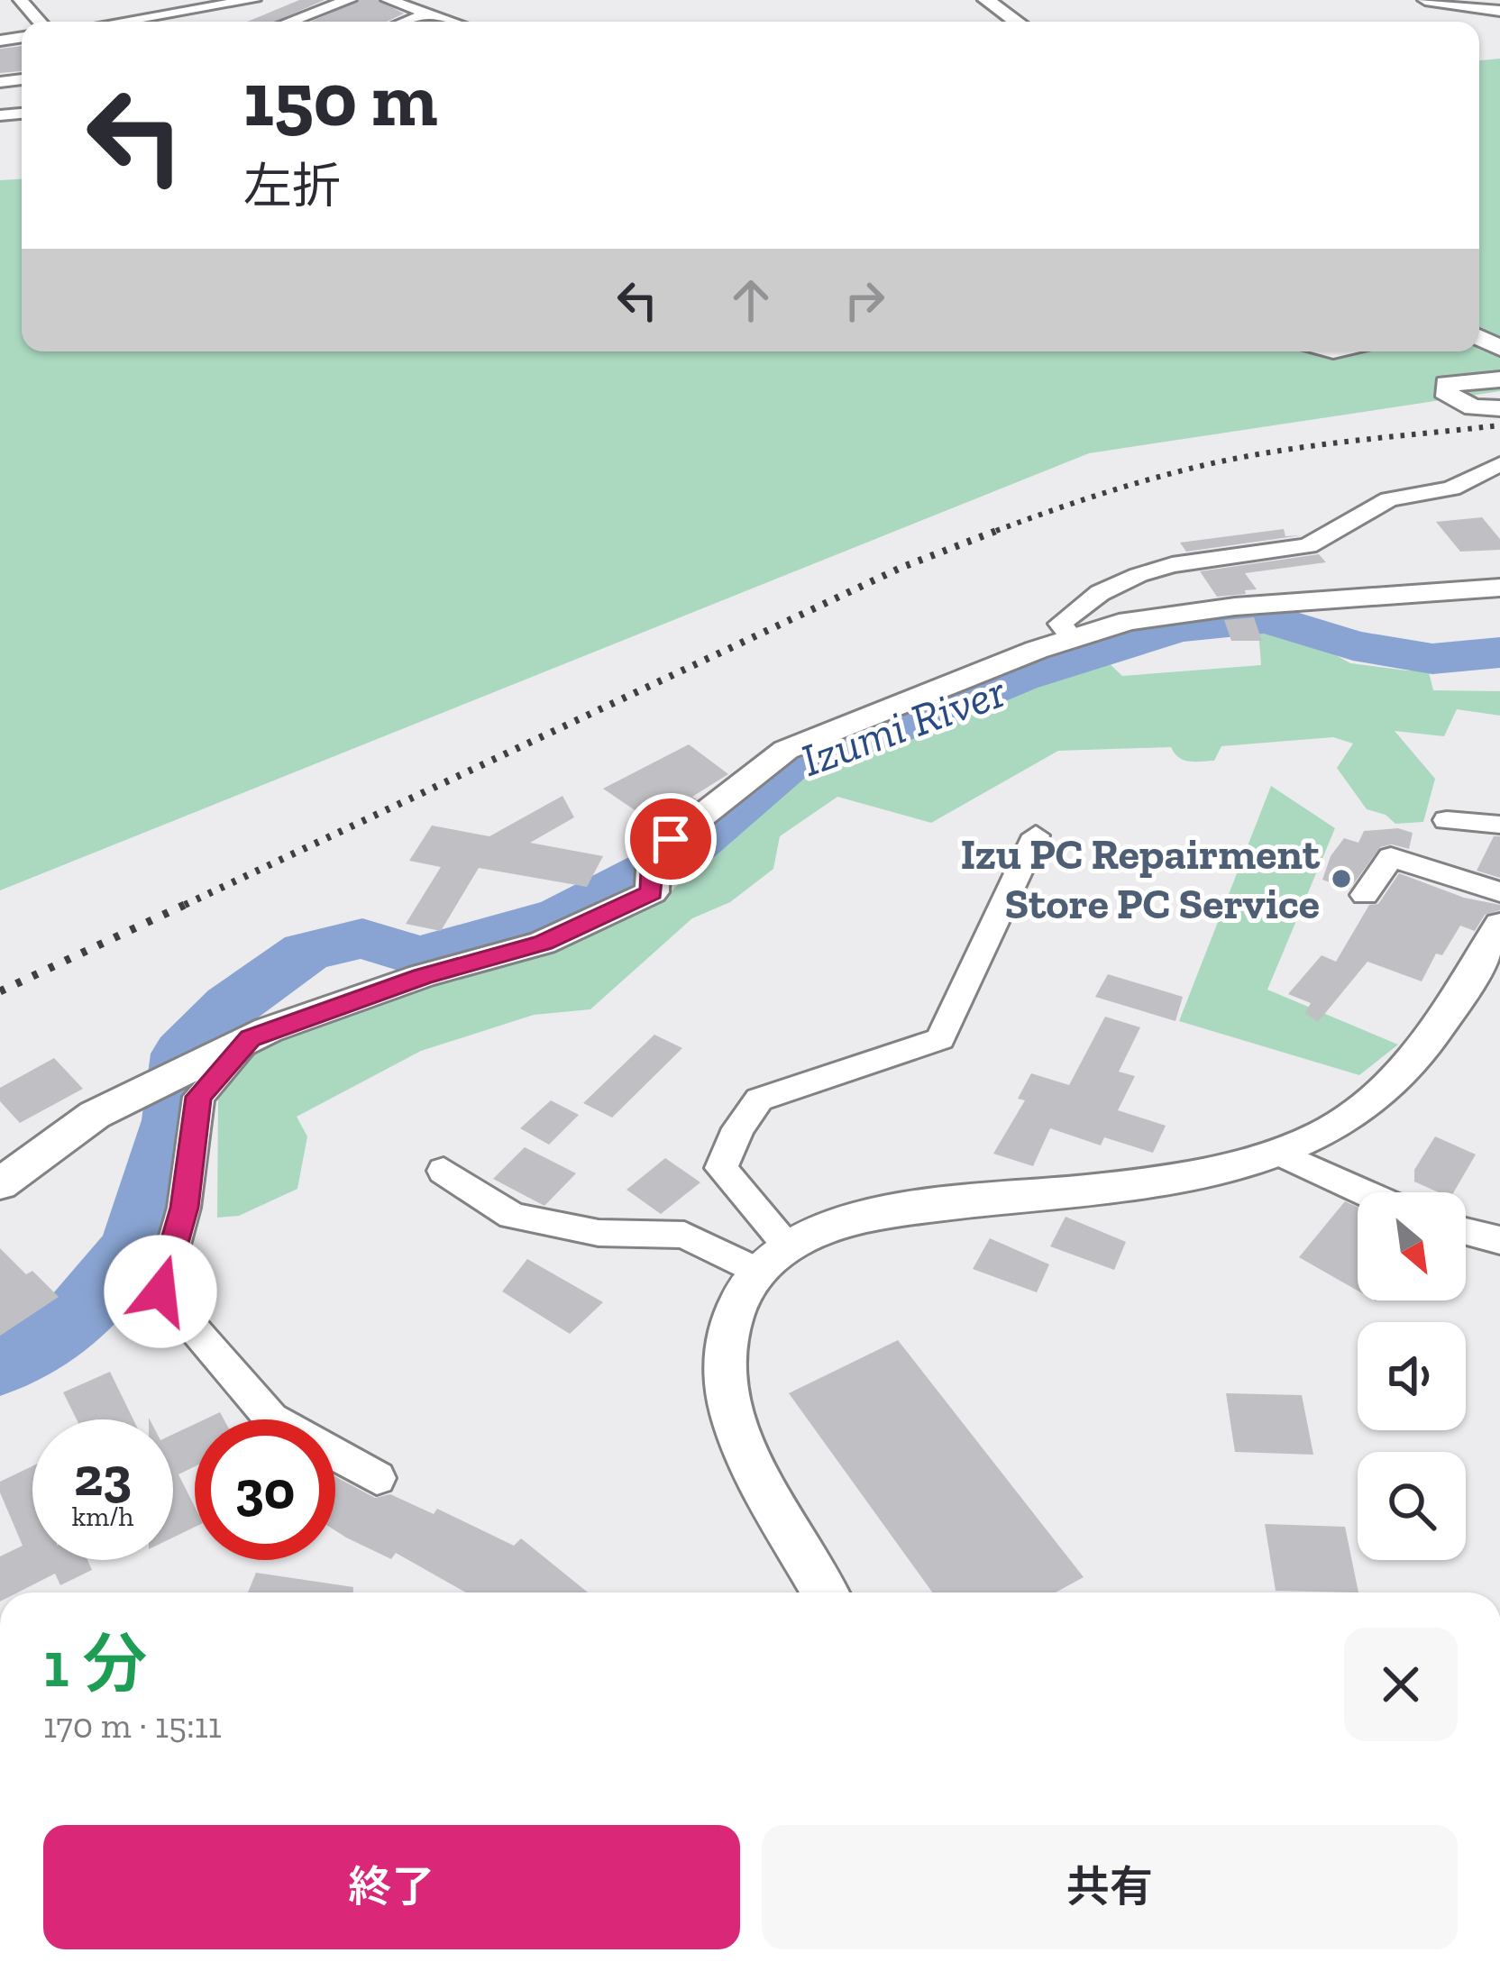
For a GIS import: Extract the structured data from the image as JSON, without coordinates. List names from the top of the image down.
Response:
{
  "water": ["Izumi River"],
  "places": ["Izu PC Repairment Store PC Service"],
  "north": "bottom right",
  "page": {
    "turn": ["150 m", "左折"],
    "speed": "23 km/h",
    "limit": "30",
    "heading": ["1 分", "170 m · 15:11"],
    "buttons": ["終了", "共有"]
  }
}
